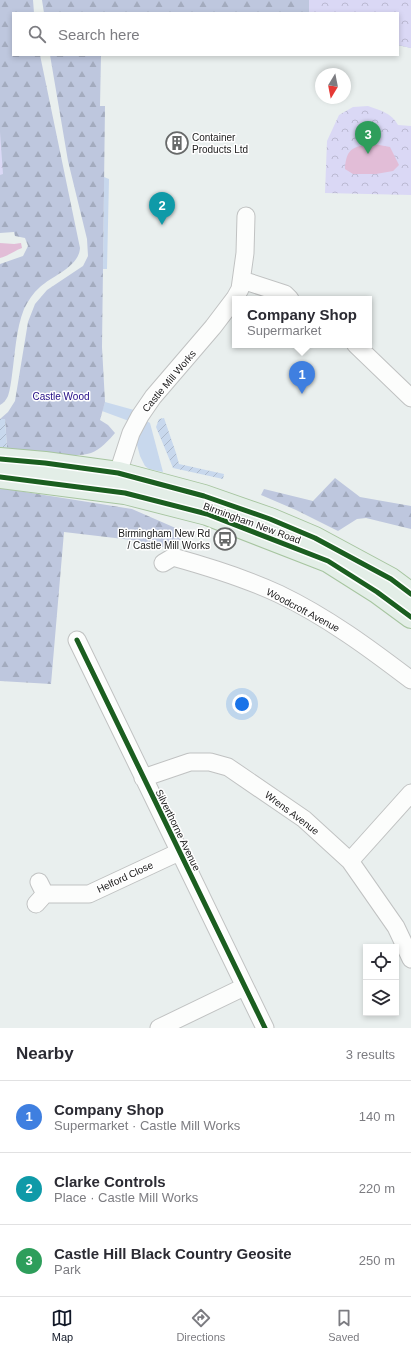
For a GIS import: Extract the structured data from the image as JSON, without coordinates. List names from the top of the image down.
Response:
{
  "streets": {
    "highway": ["Birmingham New Road"],
    "street": [
      "Castle Mill Works",
      "Woodcroft Avenue",
      "Wrens Avenue",
      "Silverthorne Avenue",
      "Helford Close"
    ]
  },
  "crossings": [
    ["Castle Mill Works", "Birmingham New Road"],
    ["Wrens Avenue", "Silverthorne Avenue"],
    ["Silverthorne Avenue", "Helford Close"]
  ],
  "parks": ["Castle Wood"],
  "places": {
    "building": ["Container Products Ltd"],
    "bus stop": ["Birmingham New Rd / Castle Mill Works"]
  },
  "north": "bottom",
  "page": {
    "search": "Search here",
    "pins": ["3", "2", "1"],
    "popup": ["Company Shop", "Supermarket"],
    "heading": ["Nearby", "3 results"],
    "list": [
      {
        "mark": "1",
        "name": "Company Shop",
        "note": "Supermarket · Castle Mill Works",
        "value": "140 m"
      },
      {
        "mark": "2",
        "name": "Clarke Controls",
        "note": "Place · Castle Mill Works",
        "value": "220 m"
      },
      {
        "mark": "3",
        "name": "Castle Hill Black Country Geosite",
        "note": "Park",
        "value": "250 m"
      }
    ],
    "nav": ["Map", "Directions", "Saved"]
  }
}
